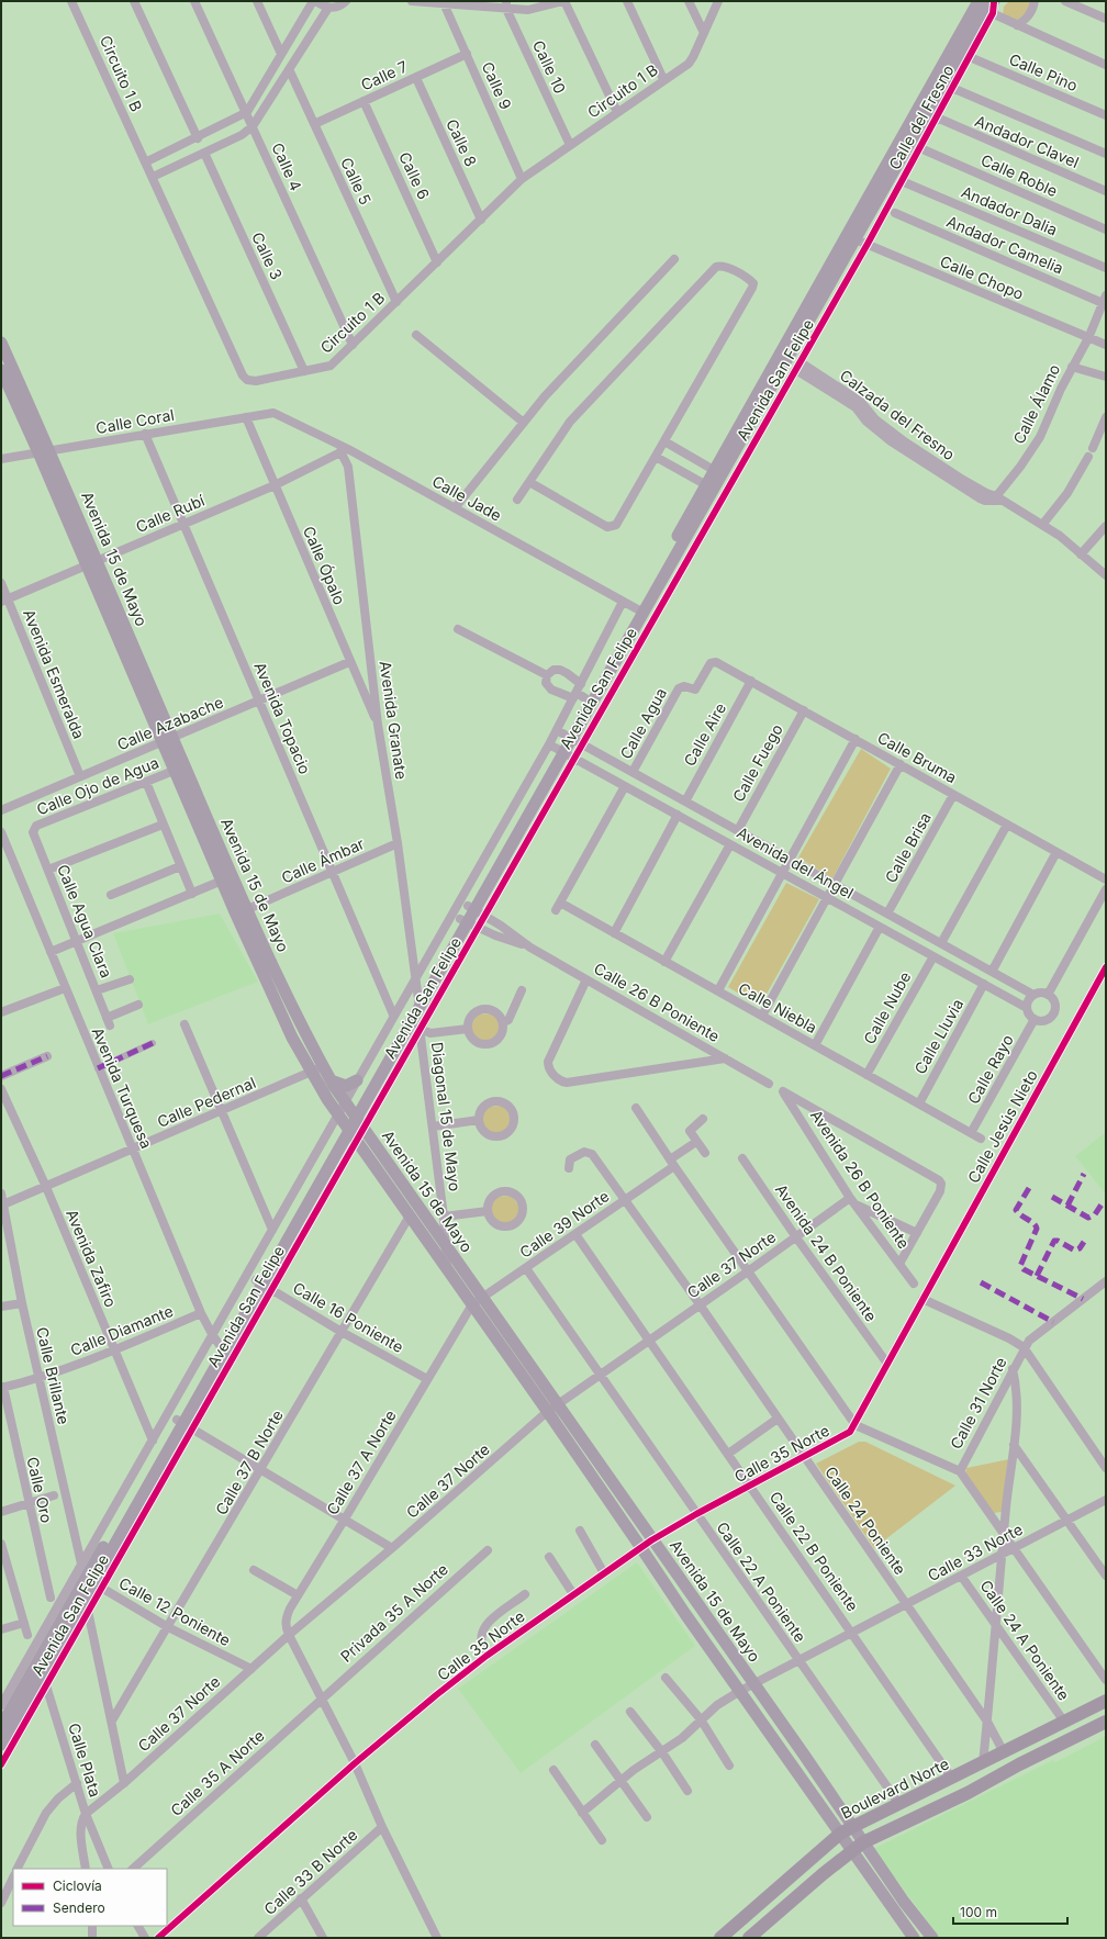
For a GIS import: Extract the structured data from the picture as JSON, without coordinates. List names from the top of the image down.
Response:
{
  "streets": {
    "main road": ["Avenida San Felipe", "Avenida 15 de Mayo", "Boulevard Norte"],
    "street": [
      "Calle 10",
      "Calle Pino",
      "Circuito 1 B",
      "Calle 7",
      "Calle 9",
      "Calle del Fresno",
      "Andador Clavel",
      "Calle 8",
      "Calle 4",
      "Calle 6",
      "Calle Roble",
      "Calle 5",
      "Andador Dalia",
      "Andador Camelia",
      "Calle 3",
      "Calle Chopo",
      "Calle Álamo",
      "Calzada del Fresno",
      "Calle Coral",
      "Calle Jade",
      "Calle Rubí",
      "Calle Ópalo",
      "Avenida Esmeralda",
      "Avenida Topacio",
      "Avenida Granate",
      "Calle Azabache",
      "Calle Agua",
      "Calle Aire",
      "Calle Bruma",
      "Calle Fuego",
      "Calle Ojo de Agua",
      "Calle Brisa",
      "Calle Ámbar",
      "Avenida del Ángel",
      "Calle Agua Clara",
      "Calle 26 B Poniente",
      "Calle Niebla",
      "Calle Nube",
      "Calle Lluvia",
      "Calle Rayo",
      "Avenida Turquesa",
      "Calle Pedernal",
      "Diagonal 15 de Mayo",
      "Calle Jesús Nieto",
      "Avenida 26 B Poniente",
      "Calle 39 Norte",
      "Avenida 24 B Poniente",
      "Avenida Zafiro",
      "Calle 37 Norte",
      "Calle 16 Poniente",
      "Calle Diamante",
      "Calle Brillante",
      "Calle 31 Norte",
      "Calle 35 Norte",
      "Calle 37 B Norte",
      "Calle 37 A Norte",
      "Calle Oro",
      "Calle 24 Poniente",
      "Calle 22 B Poniente",
      "Calle 33 Norte",
      "Calle 22 A Poniente",
      "Calle 12 Poniente",
      "Privada 35 A Norte",
      "Calle 24 A Poniente",
      "Calle Plata",
      "Calle 35 A Norte",
      "Calle 33 B Norte"
    ]
  },
  "crossings": [
    ["Calle 10", "Circuito 1 B"],
    ["Calle Pino", "Calle del Fresno"],
    ["Circuito 1 B", "Calle 9"],
    ["Circuito 1 B", "Calle 8"],
    ["Circuito 1 B", "Calle 4"],
    ["Circuito 1 B", "Calle 6"],
    ["Circuito 1 B", "Calle 5"],
    ["Circuito 1 B", "Calle 3"],
    ["Calle 7", "Calle 9"],
    ["Calle 7", "Calle 8"],
    ["Calle 7", "Calle 6"],
    ["Calle 7", "Calle 5"],
    ["Calle del Fresno", "Andador Clavel"],
    ["Calle del Fresno", "Calle Roble"],
    ["Calle del Fresno", "Andador Dalia"],
    ["Calle del Fresno", "Calle Chopo"],
    ["Calle del Fresno", "Avenida San Felipe"],
    ["Andador Camelia", "Calle Álamo"],
    ["Calle Chopo", "Avenida San Felipe"],
    ["Calle Chopo", "Calle Álamo"],
    ["Avenida San Felipe", "Calzada del Fresno"],
    ["Avenida San Felipe", "Calle Jade"],
    ["Avenida San Felipe", "Avenida 15 de Mayo"],
    ["Avenida San Felipe", "Avenida Topacio"],
    ["Avenida San Felipe", "Avenida Granate"],
    ["Avenida San Felipe", "Avenida del Ángel"],
    ["Avenida San Felipe", "Calle 26 B Poniente"],
    ["Avenida San Felipe", "Avenida Turquesa"],
    ["Avenida San Felipe", "Diagonal 15 de Mayo"],
    ["Avenida San Felipe", "Avenida Zafiro"],
    ["Avenida San Felipe", "Calle 16 Poniente"],
    ["Avenida San Felipe", "Calle Brillante"],
    ["Avenida San Felipe", "Calle 12 Poniente"],
    ["Avenida San Felipe", "Calle Plata"],
    ["Calle Álamo", "Calzada del Fresno"],
    ["Calle Coral", "Calle Jade"],
    ["Calle Coral", "Avenida 15 de Mayo"],
    ["Calle Coral", "Calle Ópalo"],
    ["Calle Coral", "Avenida Topacio"],
    ["Calle Jade", "Calle Rubí"],
    ["Calle Jade", "Avenida Granate"],
    ["Calle Rubí", "Avenida 15 de Mayo"],
    ["Calle Rubí", "Calle Ópalo"],
    ["Calle Rubí", "Avenida Esmeralda"],
    ["Calle Rubí", "Avenida Topacio"],
    ["Calle Rubí", "Avenida Granate"],
    ["Avenida 15 de Mayo", "Calle Azabache"],
    ["Avenida 15 de Mayo", "Calle Ojo de Agua"],
    ["Avenida 15 de Mayo", "Calle Ámbar"],
    ["Avenida 15 de Mayo", "Calle Pedernal"],
    ["Avenida 15 de Mayo", "Diagonal 15 de Mayo"],
    ["Avenida 15 de Mayo", "Calle 39 Norte"],
    ["Avenida 15 de Mayo", "Calle 37 Norte"],
    ["Avenida 15 de Mayo", "Calle 35 Norte"],
    ["Avenida 15 de Mayo", "Calle 37 B Norte"],
    ["Avenida 15 de Mayo", "Calle 37 A Norte"],
    ["Avenida 15 de Mayo", "Calle 33 Norte"],
    ["Avenida 15 de Mayo", "Boulevard Norte"],
    ["Calle Ópalo", "Avenida Granate"],
    ["Calle Ópalo", "Calle Azabache"],
    ["Avenida Esmeralda", "Calle Azabache"],
    ["Avenida Topacio", "Calle Azabache"],
    ["Avenida Topacio", "Calle Ámbar"],
    ["Avenida Granate", "Calle Ámbar"],
    ["Avenida Granate", "Diagonal 15 de Mayo"],
    ["Calle Agua", "Calle Bruma"],
    ["Calle Agua", "Avenida del Ángel"],
    ["Calle Aire", "Calle Bruma"],
    ["Calle Aire", "Avenida del Ángel"],
    ["Calle Bruma", "Calle Fuego"],
    ["Calle Bruma", "Calle Brisa"],
    ["Calle Fuego", "Avenida del Ángel"],
    ["Calle Ojo de Agua", "Calle Agua Clara"],
    ["Calle Brisa", "Avenida del Ángel"],
    ["Avenida del Ángel", "Calle Niebla"],
    ["Avenida del Ángel", "Calle Nube"],
    ["Avenida del Ángel", "Calle Lluvia"],
    ["Avenida del Ángel", "Calle Rayo"],
    ["Calle Niebla", "Calle Nube"],
    ["Calle Niebla", "Calle Lluvia"],
    ["Calle Niebla", "Calle Rayo"],
    ["Avenida Turquesa", "Calle Pedernal"],
    ["Avenida Turquesa", "Calle Diamante"],
    ["Calle Pedernal", "Avenida Zafiro"],
    ["Calle Pedernal", "Calle Brillante"],
    ["Calle Jesús Nieto", "Avenida 24 B Poniente"],
    ["Calle Jesús Nieto", "Calle 35 Norte"],
    ["Avenida 26 B Poniente", "Calle 37 Norte"],
    ["Calle 39 Norte", "Calle 37 A Norte"],
    ["Calle 39 Norte", "Calle 24 Poniente"],
    ["Calle 39 Norte", "Calle 22 B Poniente"],
    ["Calle 39 Norte", "Calle 22 A Poniente"],
    ["Avenida 24 B Poniente", "Calle 37 Norte"],
    ["Avenida Zafiro", "Calle Diamante"],
    ["Calle 37 Norte", "Calle 37 A Norte"],
    ["Calle 37 Norte", "Calle 24 Poniente"],
    ["Calle 37 Norte", "Calle 22 B Poniente"],
    ["Calle 37 Norte", "Calle 22 A Poniente"],
    ["Calle 37 Norte", "Calle 12 Poniente"],
    ["Calle 37 Norte", "Calle Plata"],
    ["Calle 16 Poniente", "Calle 37 B Norte"],
    ["Calle 16 Poniente", "Calle 37 A Norte"],
    ["Calle Diamante", "Calle Brillante"],
    ["Calle Diamante", "Calle Oro"],
    ["Calle 35 Norte", "Calle 24 Poniente"],
    ["Calle 35 Norte", "Calle 22 B Poniente"],
    ["Calle 35 Norte", "Calle 22 A Poniente"],
    ["Calle 37 B Norte", "Calle 12 Poniente"],
    ["Calle 24 Poniente", "Calle 33 Norte"],
    ["Calle 24 Poniente", "Boulevard Norte"],
    ["Calle 22 B Poniente", "Calle 33 Norte"],
    ["Calle 22 B Poniente", "Boulevard Norte"],
    ["Calle 33 Norte", "Calle 22 A Poniente"],
    ["Calle 33 Norte", "Calle 24 A Poniente"],
    ["Calle 22 A Poniente", "Boulevard Norte"],
    ["Privada 35 A Norte", "Calle 35 A Norte"],
    ["Calle 24 A Poniente", "Boulevard Norte"]
  ],
  "legend": ["Ciclovía", "Sendero"],
  "scale_bar": "100 m"
}
